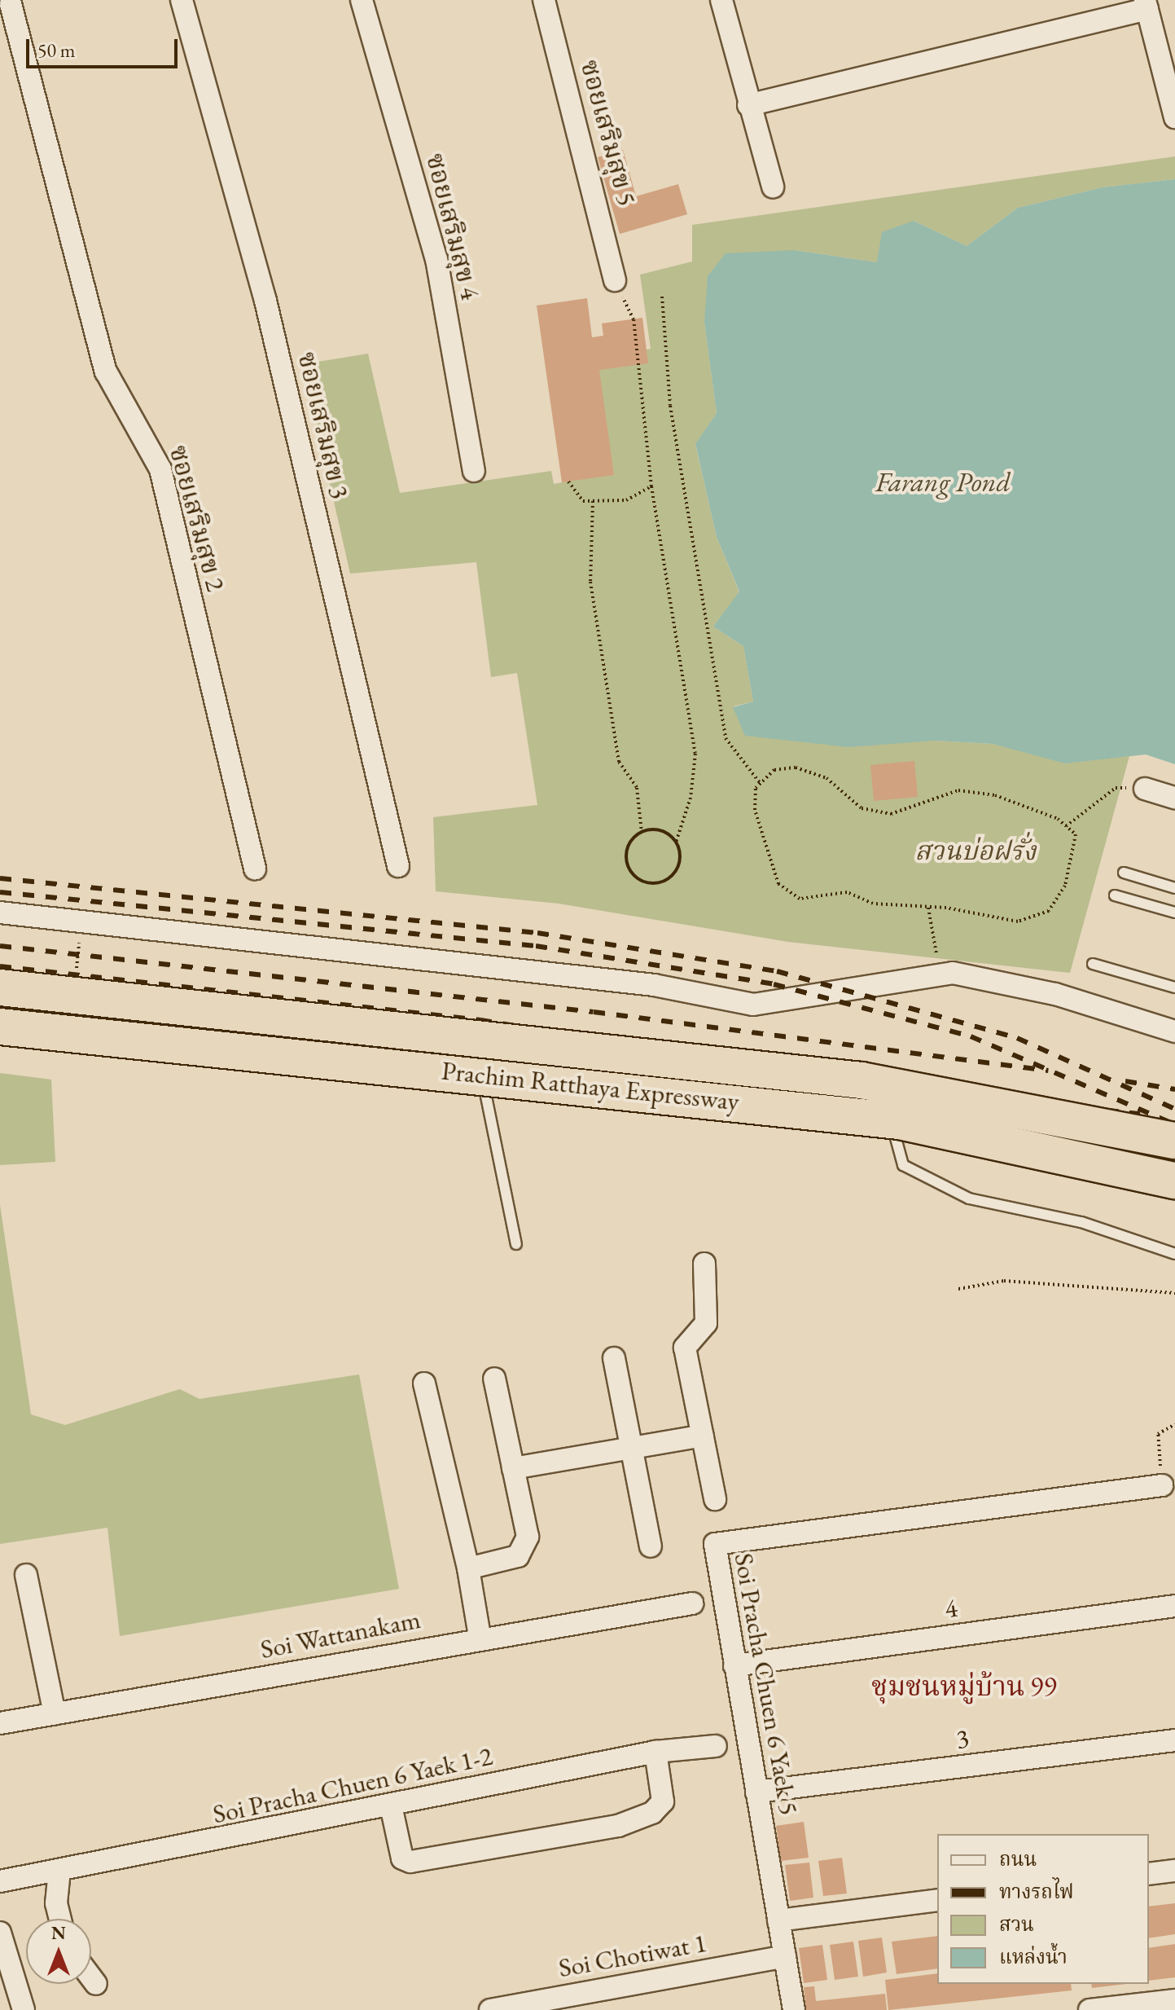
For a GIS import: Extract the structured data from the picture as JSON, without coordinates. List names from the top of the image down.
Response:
{
  "streets": {
    "highway": ["Prachim Ratthaya Expressway"],
    "street": [
      "ซอยเสริมสุข 5",
      "ซอยเสริมสุข 4",
      "ซอยเสริมสุข 3",
      "ซอยเสริมสุข 2",
      "4",
      "Soi Wattanakam",
      "Soi Pracha Chuen 6 Yaek 5",
      "3",
      "Soi Pracha Chuen 6 Yaek 1-2",
      "Soi Chotiwat 1"
    ]
  },
  "crossings": [
    ["4", "Soi Pracha Chuen 6 Yaek 5"],
    ["Soi Pracha Chuen 6 Yaek 5", "3"],
    ["Soi Pracha Chuen 6 Yaek 5", "Soi Chotiwat 1"]
  ],
  "districts": ["ชุมชนหมู่บ้าน 99"],
  "water": ["Farang Pond"],
  "parks": ["สวนบ่อฝรั่ง"],
  "legend": [
    "ถนน",
    "ทางรถไฟ",
    "สวน",
    "แหล่งน้ำ"
  ],
  "scale_bar": "50 m",
  "north": "top"
}
